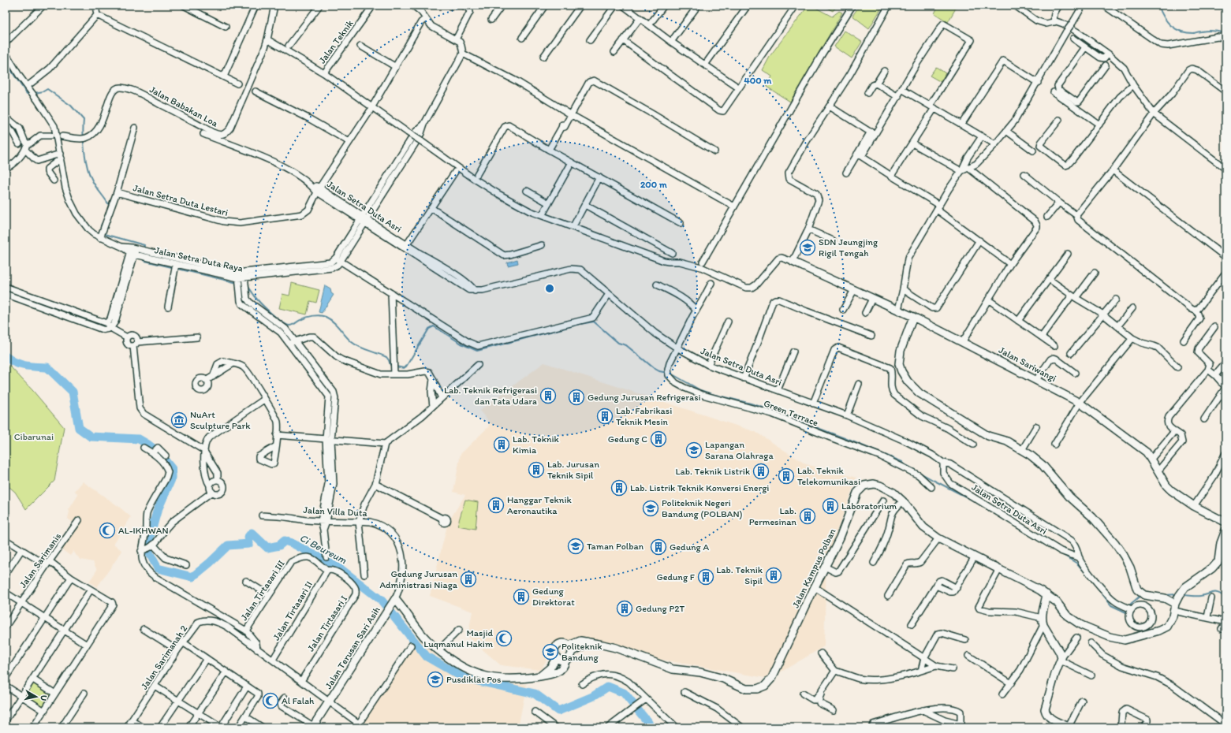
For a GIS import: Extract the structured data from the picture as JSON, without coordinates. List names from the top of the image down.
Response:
{
  "streets": {
    "street": [
      "Jalan Teknik",
      "Jalan Babakan Loa",
      "Jalan Setra Duta Lestari",
      "Jalan Setra Duta Asri",
      "Jalan Setra Duta Raya",
      "Jalan Sariwangi",
      "Green Terrace",
      "Jalan Villa Duta",
      "Jalan Sarimanis",
      "Jalan Kampus Polban",
      "Jalan Tirtasari III",
      "Jalan Tirtasari II",
      "Jalan Tirtasari I",
      "Jalan Terusan Sari Asih",
      "Jalan Sarimanah 2"
    ]
  },
  "crossings": [
    ["Jalan Setra Duta Lestari", "Jalan Setra Duta Asri"],
    ["Jalan Setra Duta Asri", "Green Terrace"],
    ["Jalan Villa Duta", "Jalan Terusan Sari Asih"],
    ["Jalan Tirtasari III", "Jalan Tirtasari II"],
    ["Jalan Tirtasari III", "Jalan Tirtasari I"],
    ["Jalan Tirtasari II", "Jalan Tirtasari I"],
    ["Jalan Tirtasari II", "Jalan Sarimanah 2"],
    ["Jalan Tirtasari I", "Jalan Sarimanah 2"],
    ["Jalan Terusan Sari Asih", "Jalan Sarimanah 2"]
  ],
  "water": ["Ci Beureum"],
  "parks": ["Cibarunai"],
  "places": {
    "school or university": [
      "SDN Jeungjing Rigil Tengah",
      "Lapangan Sarana Olahraga",
      "Politeknik Negeri Bandung (POLBAN)",
      "Taman Polban",
      "Politeknik Bandung",
      "Pusdiklat Pos"
    ],
    "building": [
      "Lab. Teknik Refrigerasi dan Tata Udara",
      "Gedung Jurusan Refrigerasi",
      "Lab. Fabrikasi Teknik Mesin",
      "Gedung C",
      "Lab. Teknik Kimia",
      "Lab. Jurusan Teknik Sipil",
      "Lab. Teknik Listrik",
      "Lab. Teknik Telekomunikasi",
      "Lab. Listrik Teknik Konversi Energi",
      "Hanggar Teknik Aeronautika",
      "Laboratorium",
      "Lab. Permesinan",
      "Gedung A",
      "Lab. Teknik Sipil",
      "Gedung F",
      "Gedung Jurusan Administrasi Niaga",
      "Gedung Direktorat",
      "Gedung P2T"
    ],
    "museum": ["NuArt Sculpture Park"],
    "mosque": ["AL-IKHWAN", "Masjid Luqmanul Hakim", "Al Falah"]
  },
  "north": "right",
  "rings": ["400 m", "200 m"]
}
